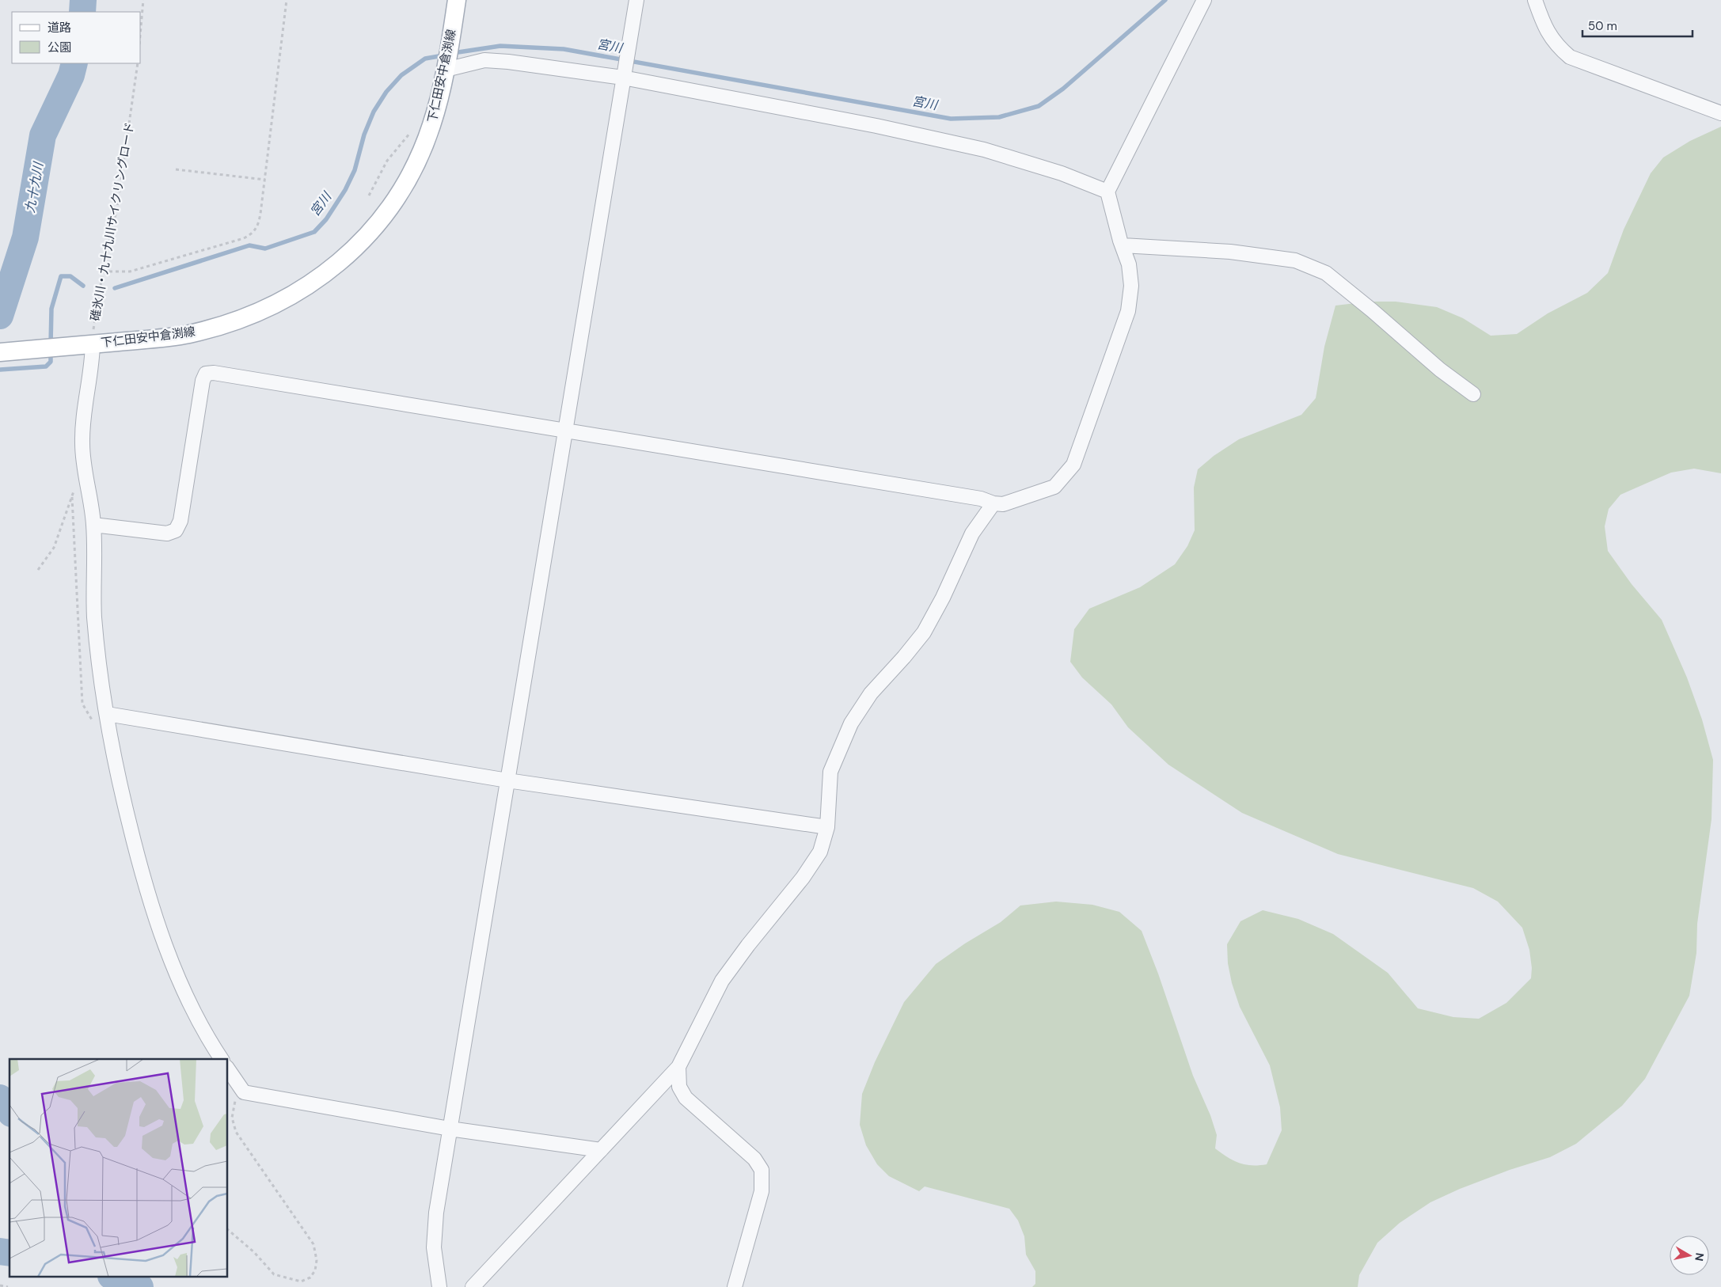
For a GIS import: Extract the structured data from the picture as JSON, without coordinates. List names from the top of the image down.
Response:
{
  "streets": {
    "main road": ["下仁田安中倉渕線"],
    "path": ["碓氷川・九十九川サイクリングロード"]
  },
  "crossings": [
    ["下仁田安中倉渕線", "碓氷川・九十九川サイクリングロード"]
  ],
  "water": ["宮川", "九十九川"],
  "legend": ["道路", "公園"],
  "scale_bar": "50 m",
  "north": "right"
}
